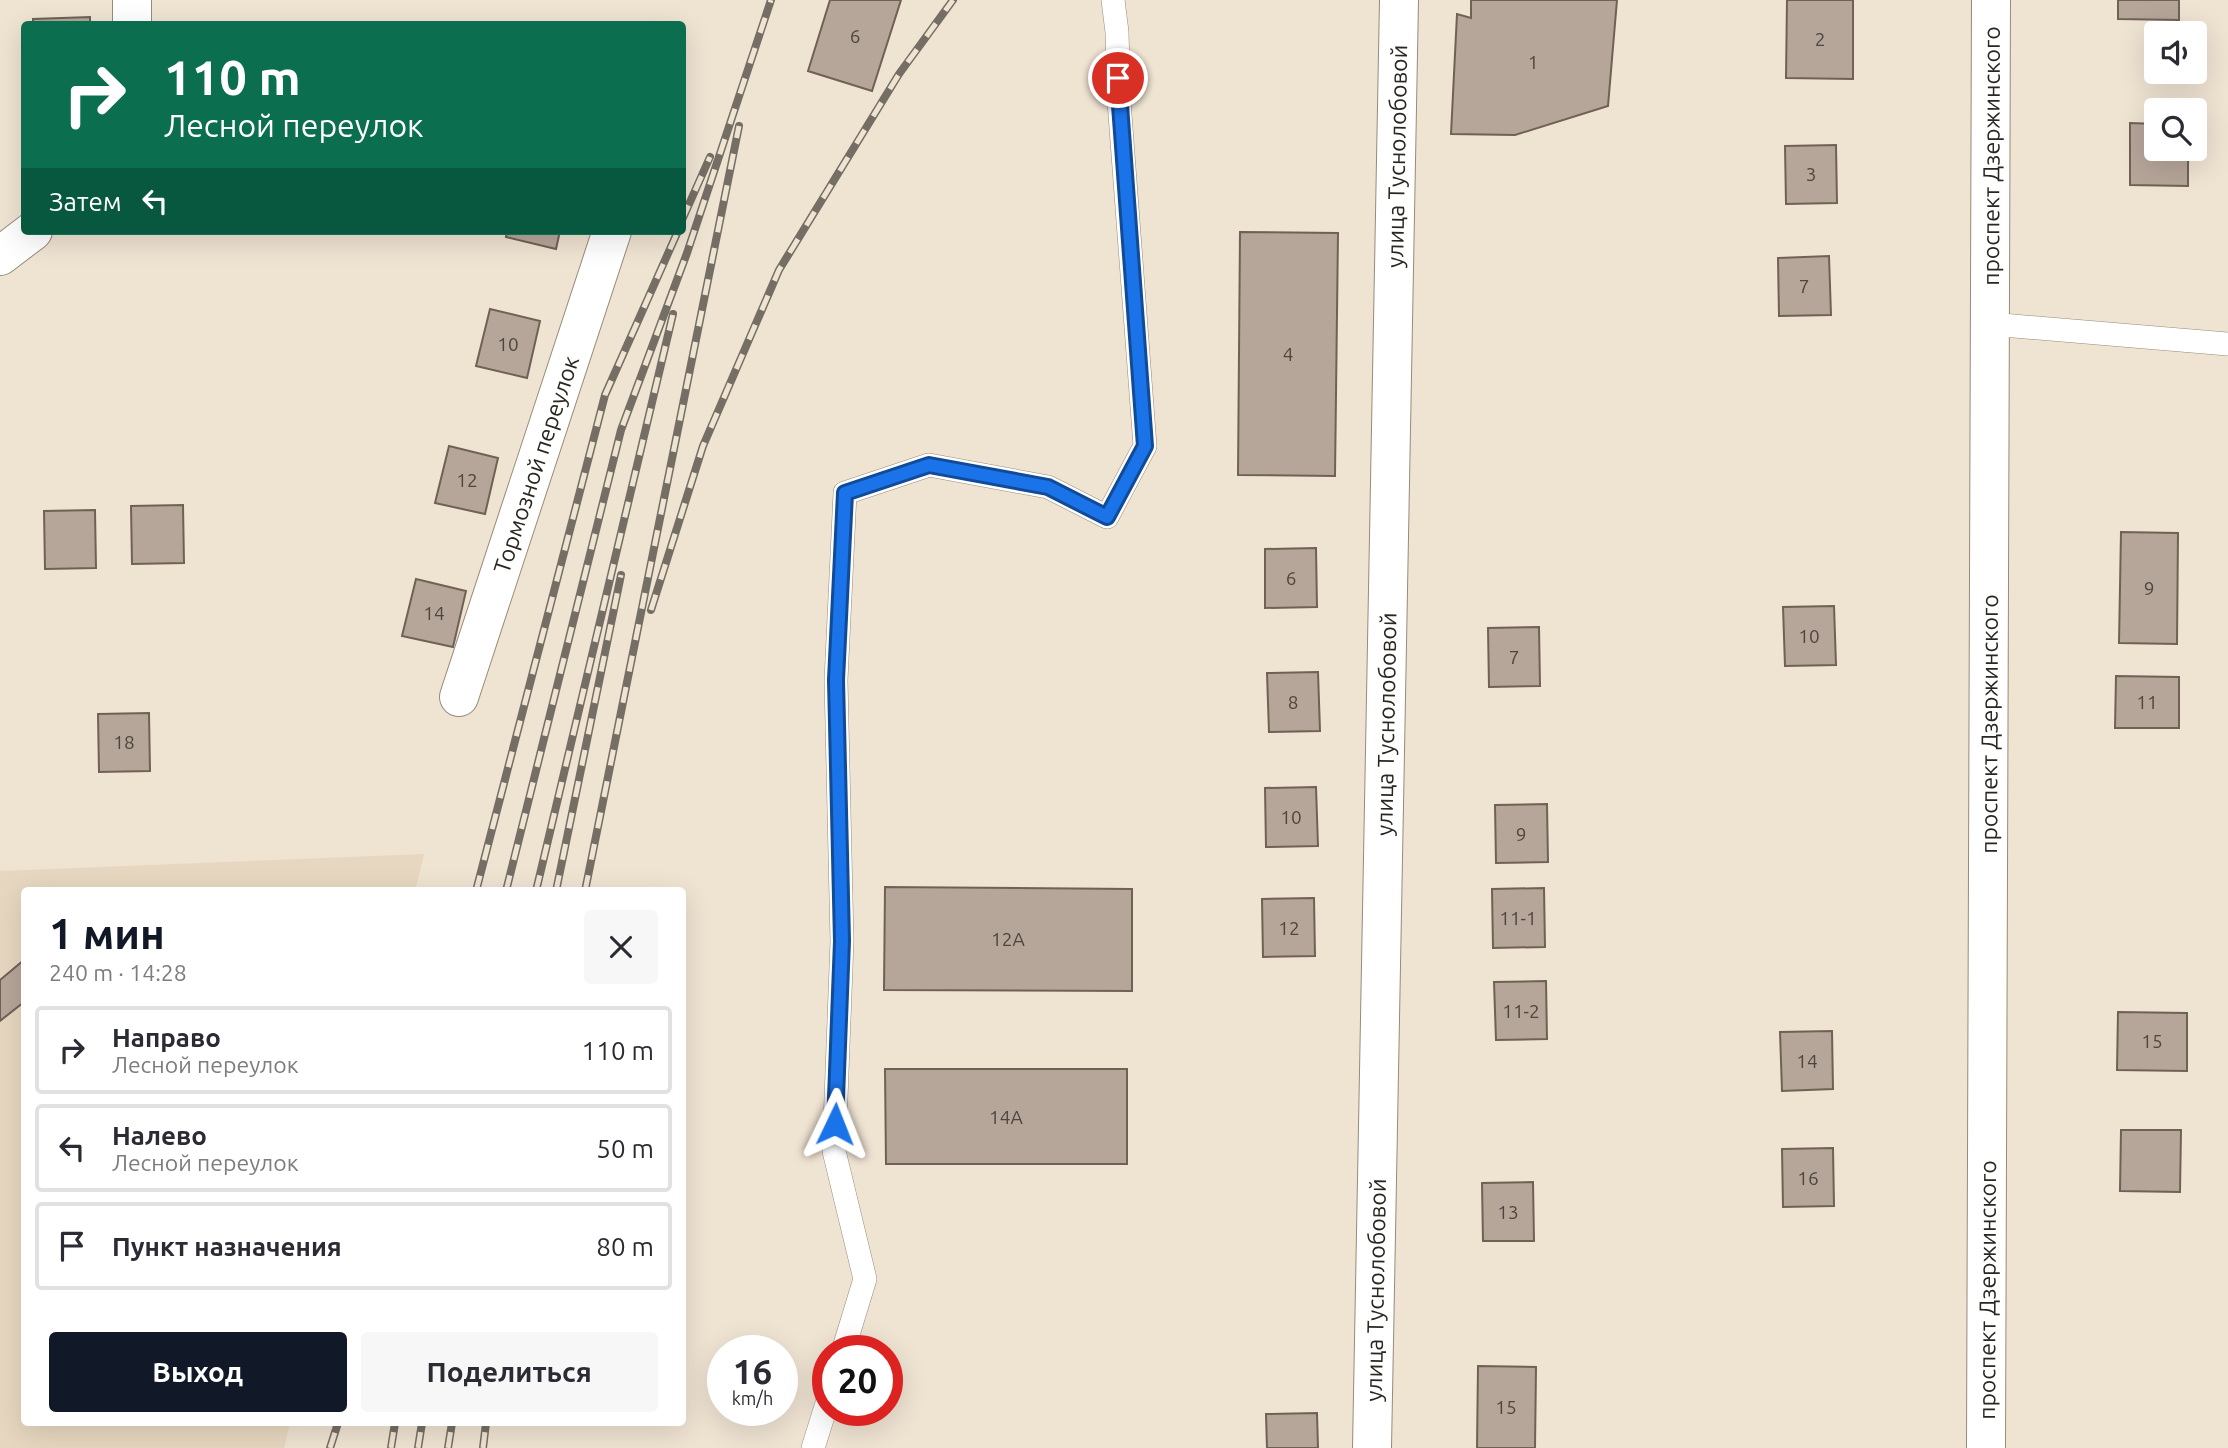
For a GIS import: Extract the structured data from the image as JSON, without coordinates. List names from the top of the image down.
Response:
{
  "streets": {
    "street": ["улица Туснолобовой", "проспект Дзержинского", "Тормозной переулок"]
  },
  "house_numbers": [
    "6",
    "2",
    "1",
    "3",
    "7",
    "10",
    "4",
    "12",
    "6",
    "9",
    "14",
    "10",
    "7",
    "8",
    "11",
    "18",
    "10",
    "9",
    "11-1",
    "12",
    "12А",
    "11-2",
    "15",
    "14",
    "14А",
    "16",
    "13",
    "15"
  ],
  "page": {
    "turn": ["110 m", "Лесной переулок"],
    "then": "Затем",
    "heading": ["1 мин", "240 m · 14:28"],
    "list": [
      {
        "name": "Направо",
        "note": "Лесной переулок",
        "value": "110 m"
      },
      {
        "name": "Налево",
        "note": "Лесной переулок",
        "value": "50 m"
      },
      {
        "name": "Пункт назначения",
        "value": "80 m"
      }
    ],
    "buttons": ["Выход", "Поделиться"],
    "speed": "16 km/h",
    "limit": "20"
  }
}
